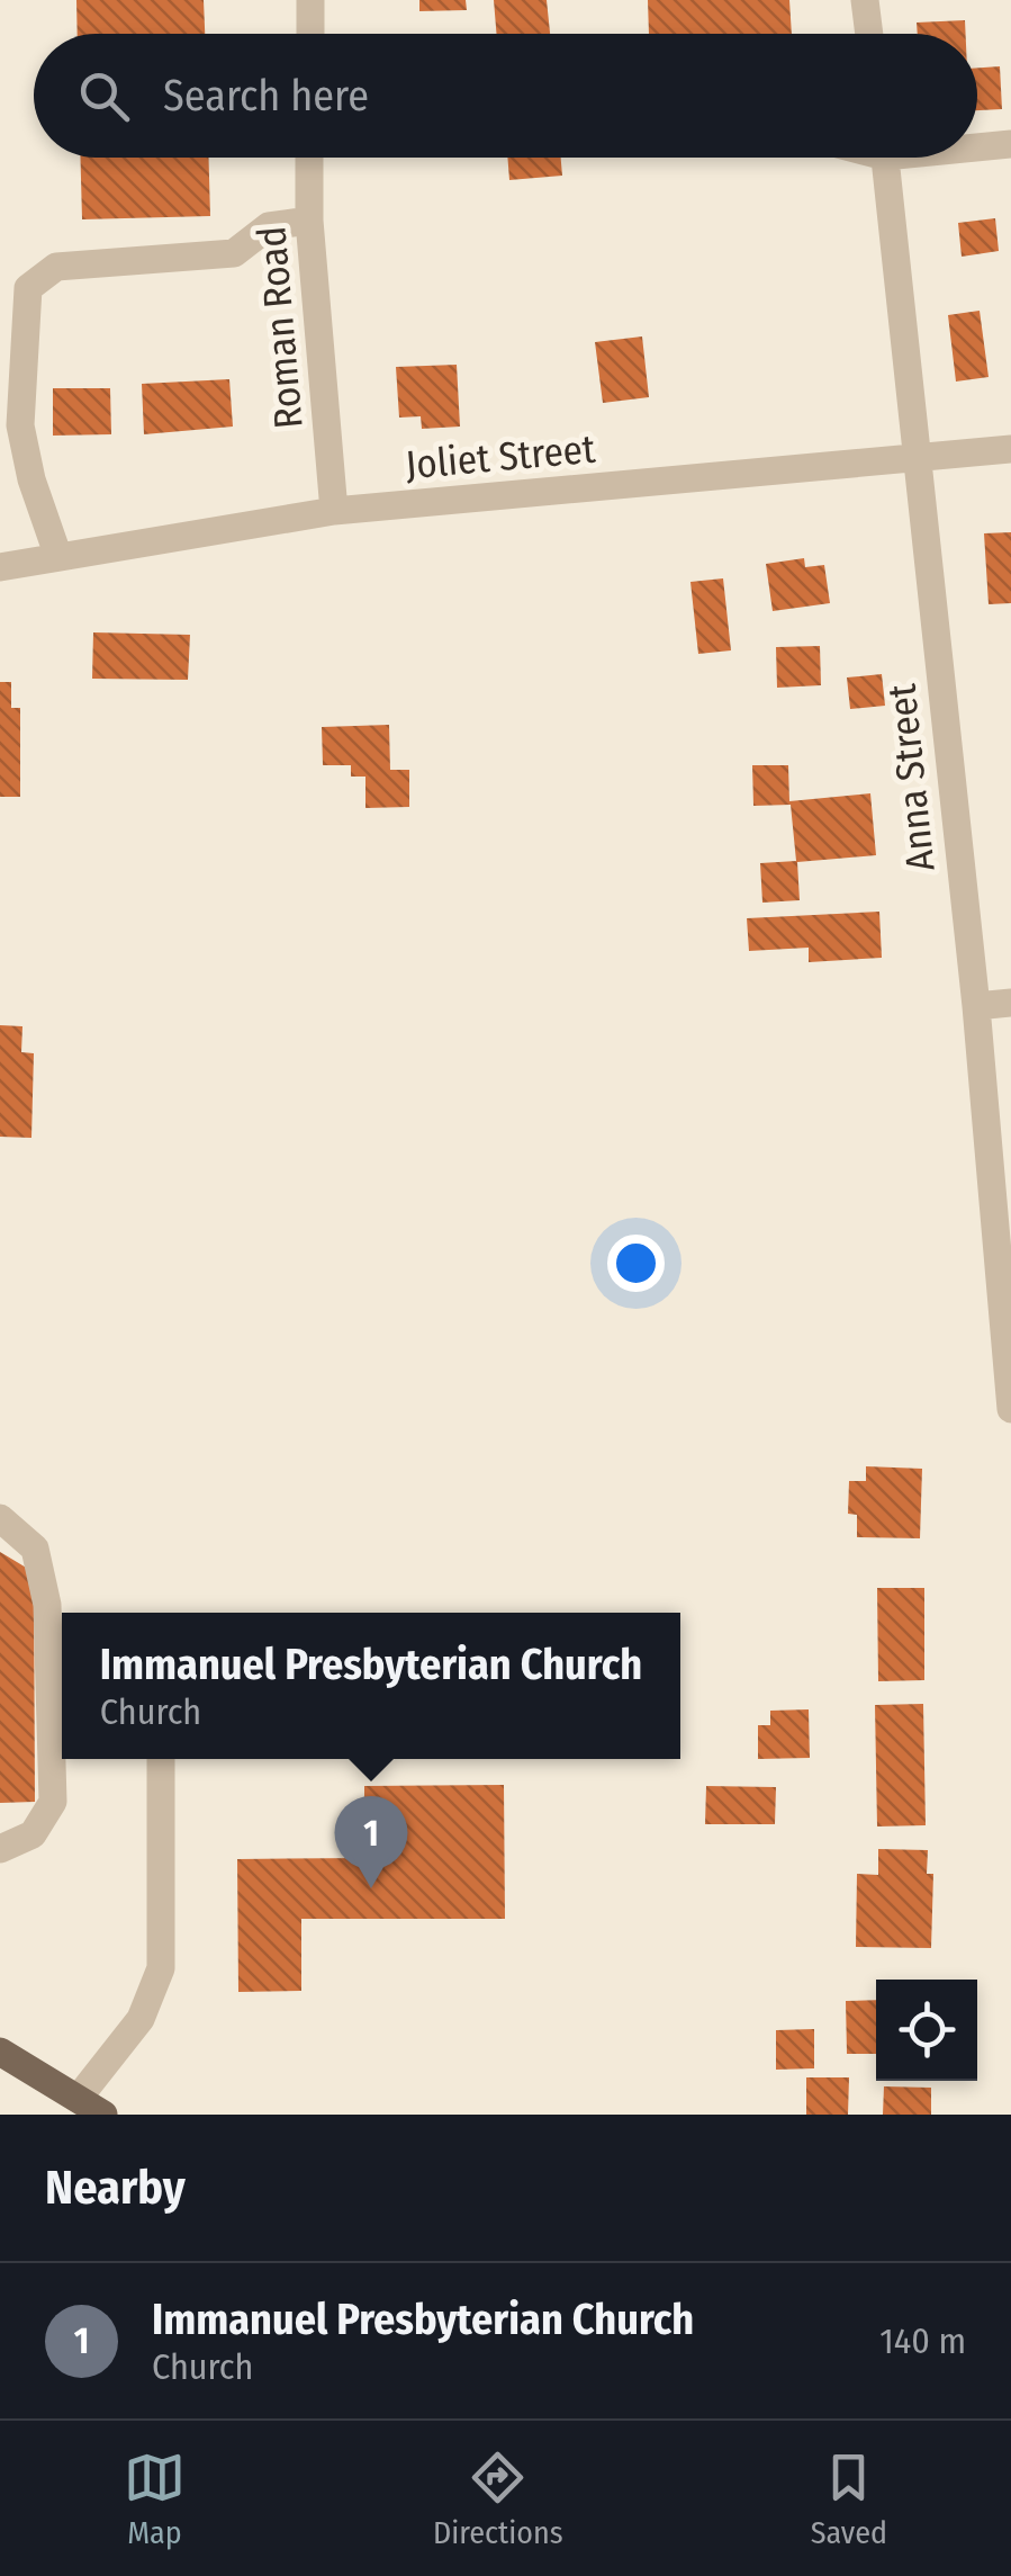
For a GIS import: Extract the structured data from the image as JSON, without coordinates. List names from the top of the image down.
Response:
{
  "streets": {
    "street": ["Roman Road", "Joliet Street", "Anna Street"]
  },
  "crossings": [
    ["Roman Road", "Joliet Street"],
    ["Joliet Street", "Anna Street"]
  ],
  "page": {
    "search": "Search here",
    "popup": ["Immanuel Presbyterian Church", "Church"],
    "pins": "1",
    "heading": "Nearby",
    "list": [
      {
        "mark": "1",
        "name": "Immanuel Presbyterian Church",
        "note": "Church",
        "value": "140 m"
      }
    ],
    "nav": ["Map", "Directions", "Saved"]
  }
}
